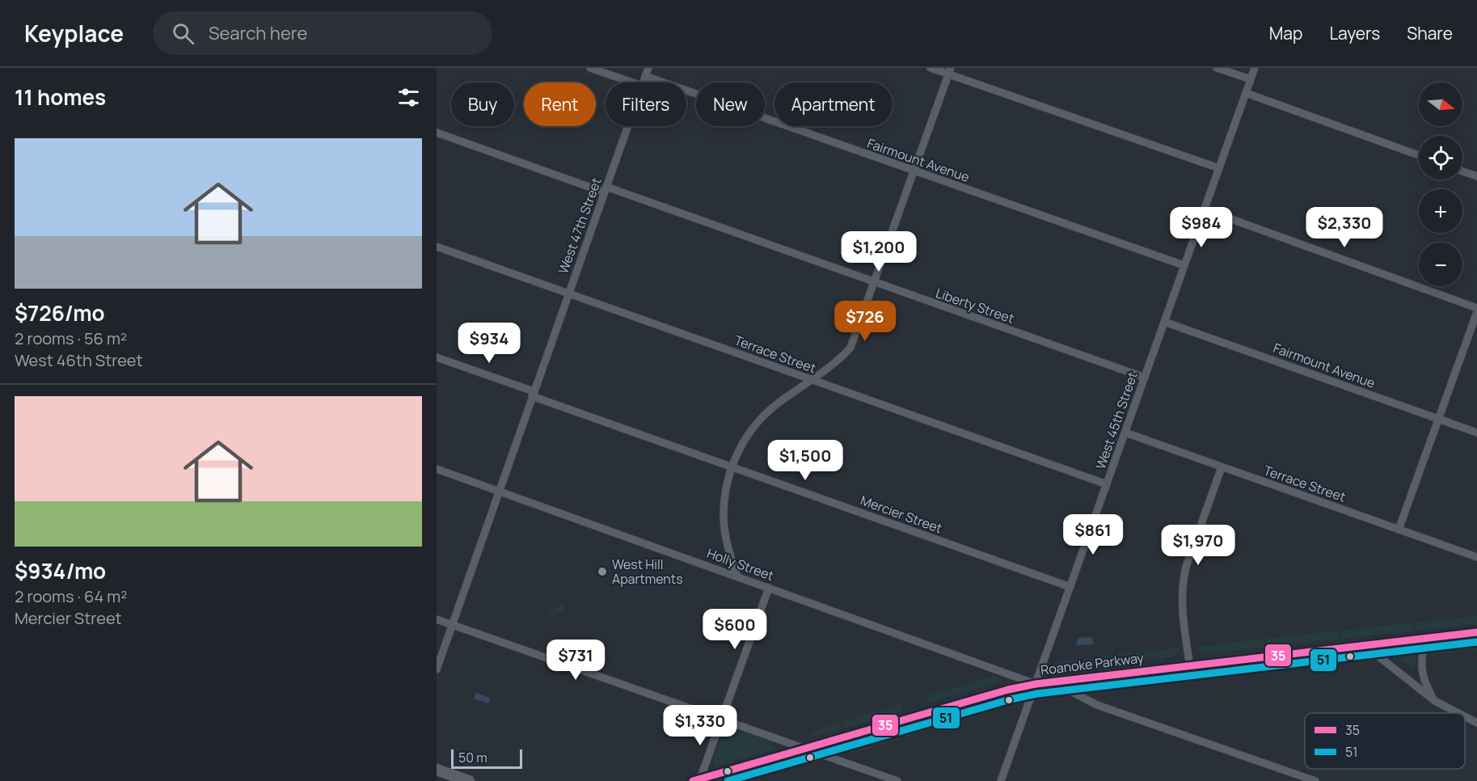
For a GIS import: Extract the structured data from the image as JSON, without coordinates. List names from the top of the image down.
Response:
{
  "streets": {
    "street": [
      "Fairmount Avenue",
      "West 47th Street",
      "Liberty Street",
      "Terrace Street",
      "West 45th Street",
      "Mercier Street",
      "Holly Street",
      "Roanoke Parkway"
    ]
  },
  "crossings": [
    ["Fairmount Avenue", "West 45th Street"],
    ["West 47th Street", "Liberty Street"],
    ["West 47th Street", "Terrace Street"],
    ["West 47th Street", "Mercier Street"],
    ["West 47th Street", "Holly Street"],
    ["Liberty Street", "West 45th Street"],
    ["Terrace Street", "West 45th Street"],
    ["West 45th Street", "Mercier Street"],
    ["West 45th Street", "Holly Street"],
    ["West 45th Street", "Roanoke Parkway"],
    ["Holly Street", "Roanoke Parkway"]
  ],
  "places": ["West Hill Apartments"],
  "lines": ["transit line 35", "transit line 51"],
  "legend": ["35", "51"],
  "scale_bar": "50 m",
  "north": "right",
  "page": {
    "header": "Keyplace",
    "search": "Search here",
    "nav": ["Map", "Layers", "Share"],
    "heading": "11 homes",
    "map_buttons": ["+", "−"],
    "chip": [
      "Buy",
      "Rent",
      "Filters",
      "New",
      "Apartment"
    ],
    "list": [
      {
        "name": "$726/mo",
        "note": "2 rooms · 56 m² · West 46th Street"
      },
      {
        "name": "$934/mo",
        "note": "2 rooms · 64 m² · Mercier Street"
      }
    ],
    "price": [
      "$984",
      "$2,330",
      "$1,200",
      "$726",
      "$934",
      "$1,500",
      "$861",
      "$1,970",
      "$600",
      "$731",
      "$1,330"
    ],
    "scale": "50 m"
  }
}
